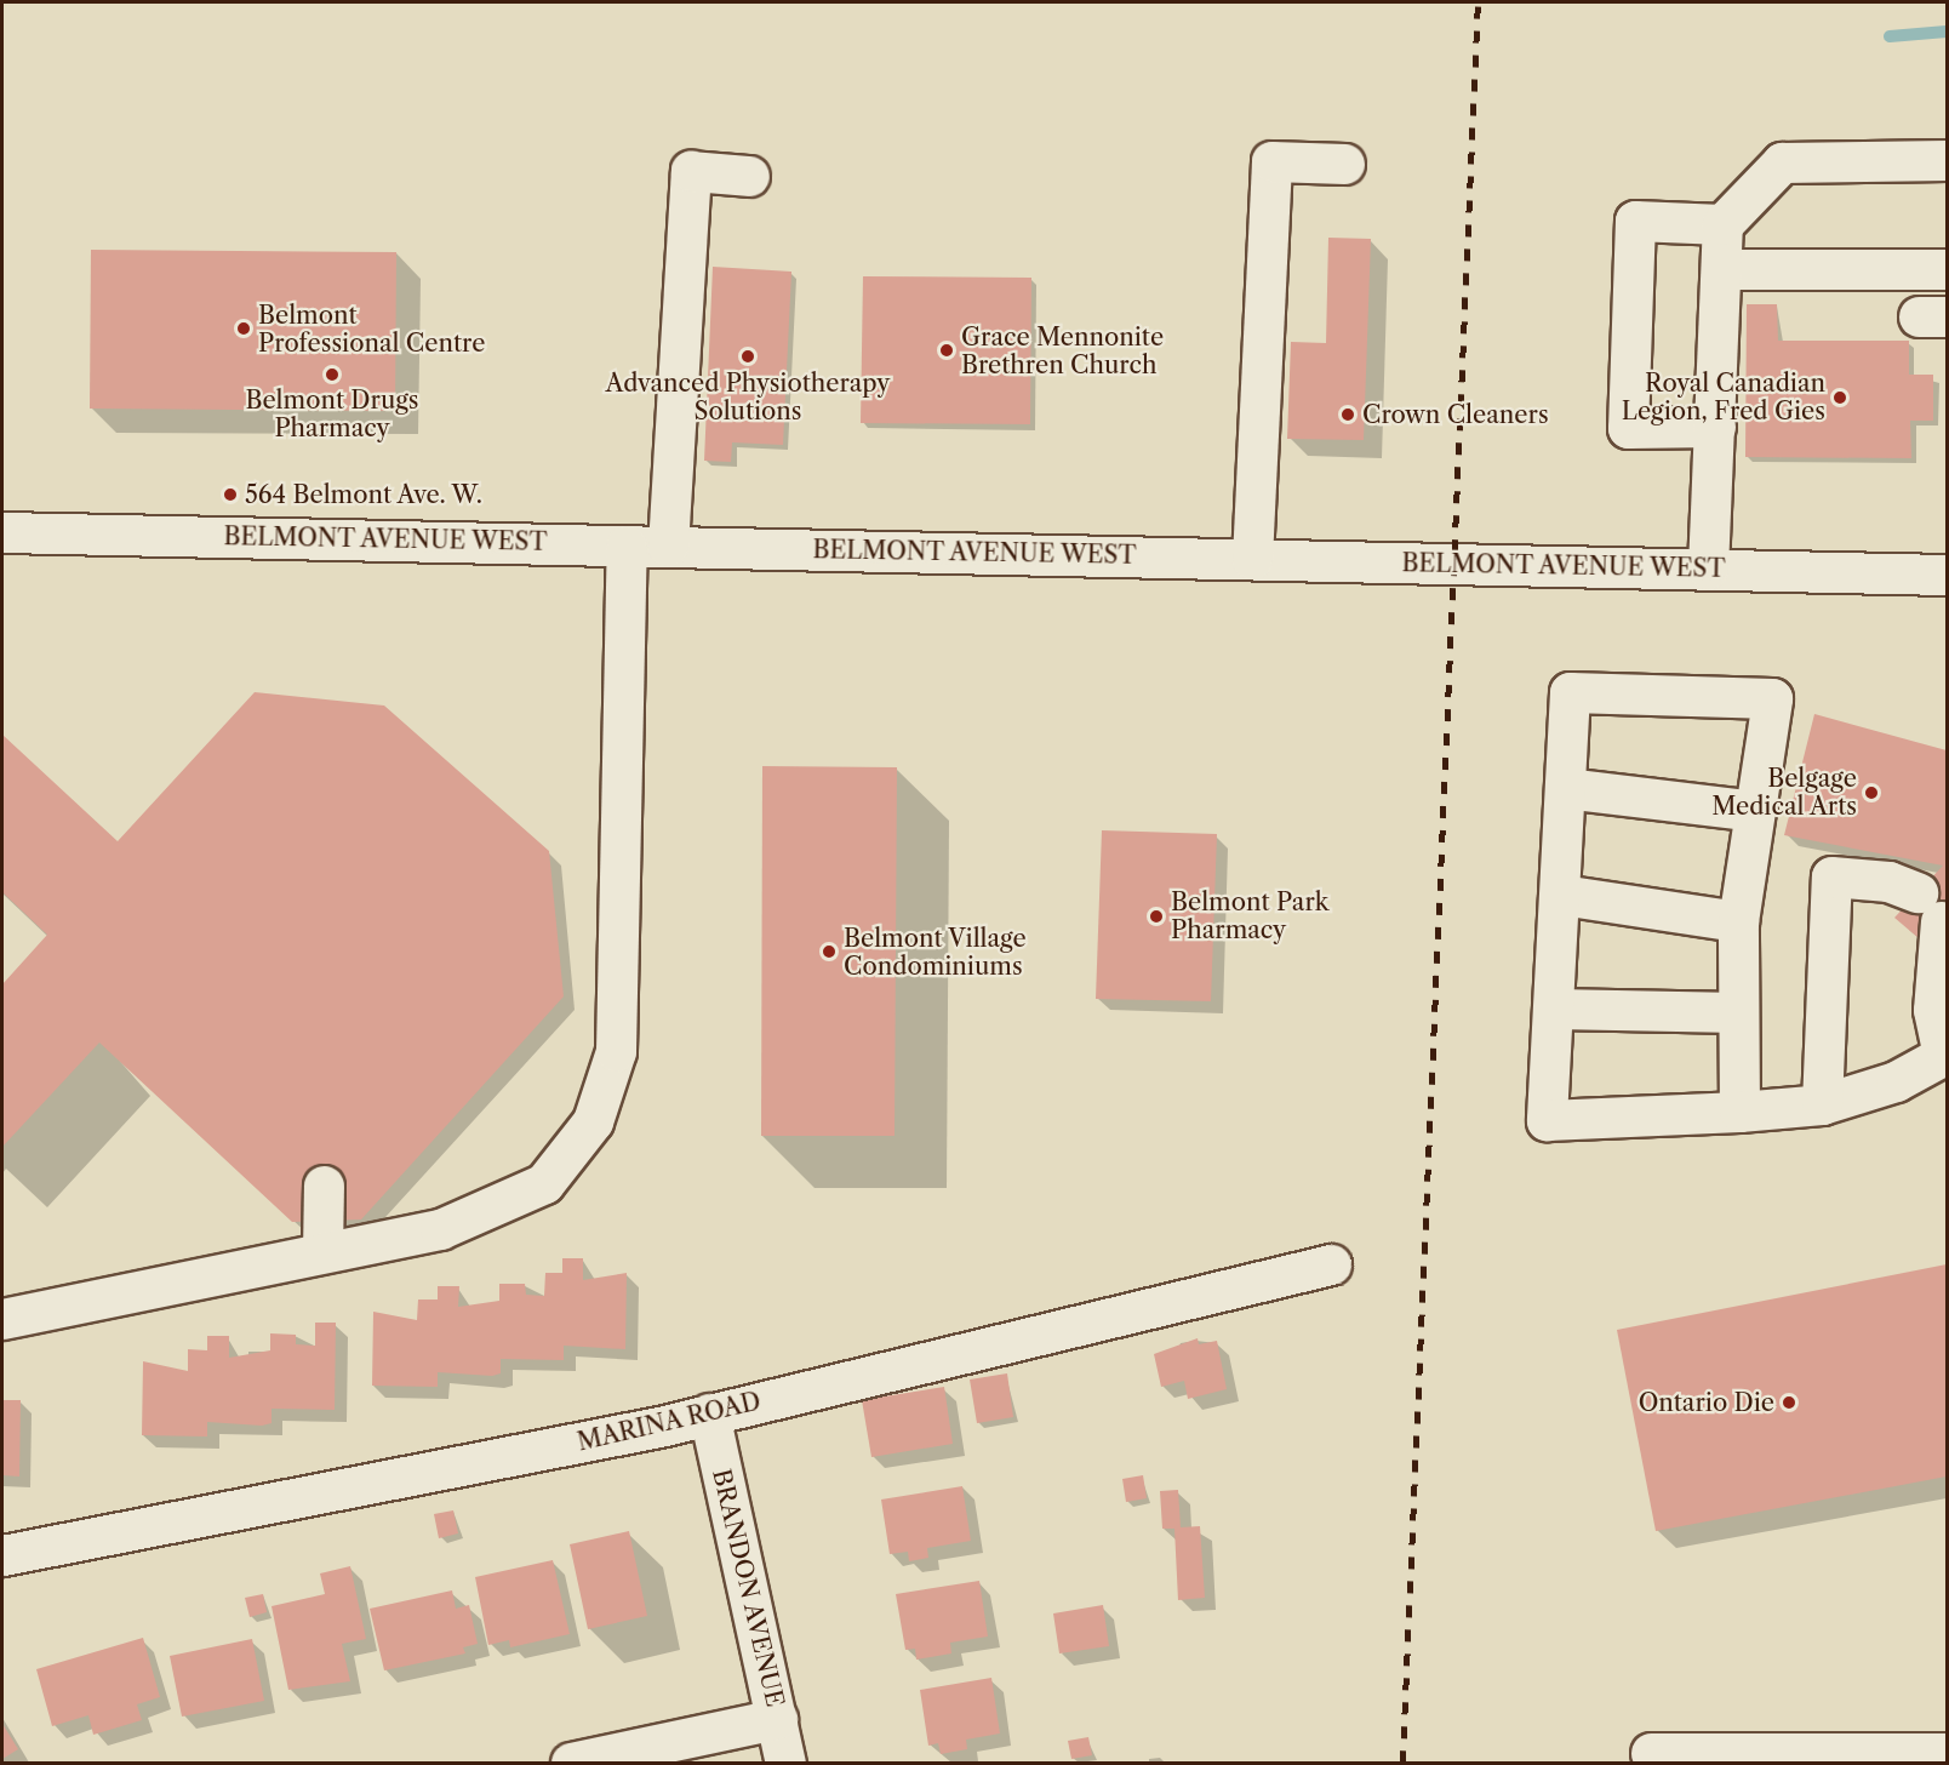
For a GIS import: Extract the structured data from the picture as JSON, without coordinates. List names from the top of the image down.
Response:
{
  "streets": {
    "street": ["BELMONT AVENUE WEST", "MARINA ROAD", "BRANDON AVENUE"]
  },
  "crossings": [
    ["MARINA ROAD", "BRANDON AVENUE"]
  ],
  "places": [
    "Belmont Professional Centre",
    "Grace Mennonite Brethren Church",
    "Advanced Physiotherapy Solutions",
    "Belmont Drugs Pharmacy",
    "Royal Canadian Legion, Fred Gies",
    "Crown Cleaners",
    "564 Belmont Ave. W.",
    "Belgage Medical Arts",
    "Belmont Park Pharmacy",
    "Belmont Village Condominiums",
    "Ontario Die"
  ]
}
